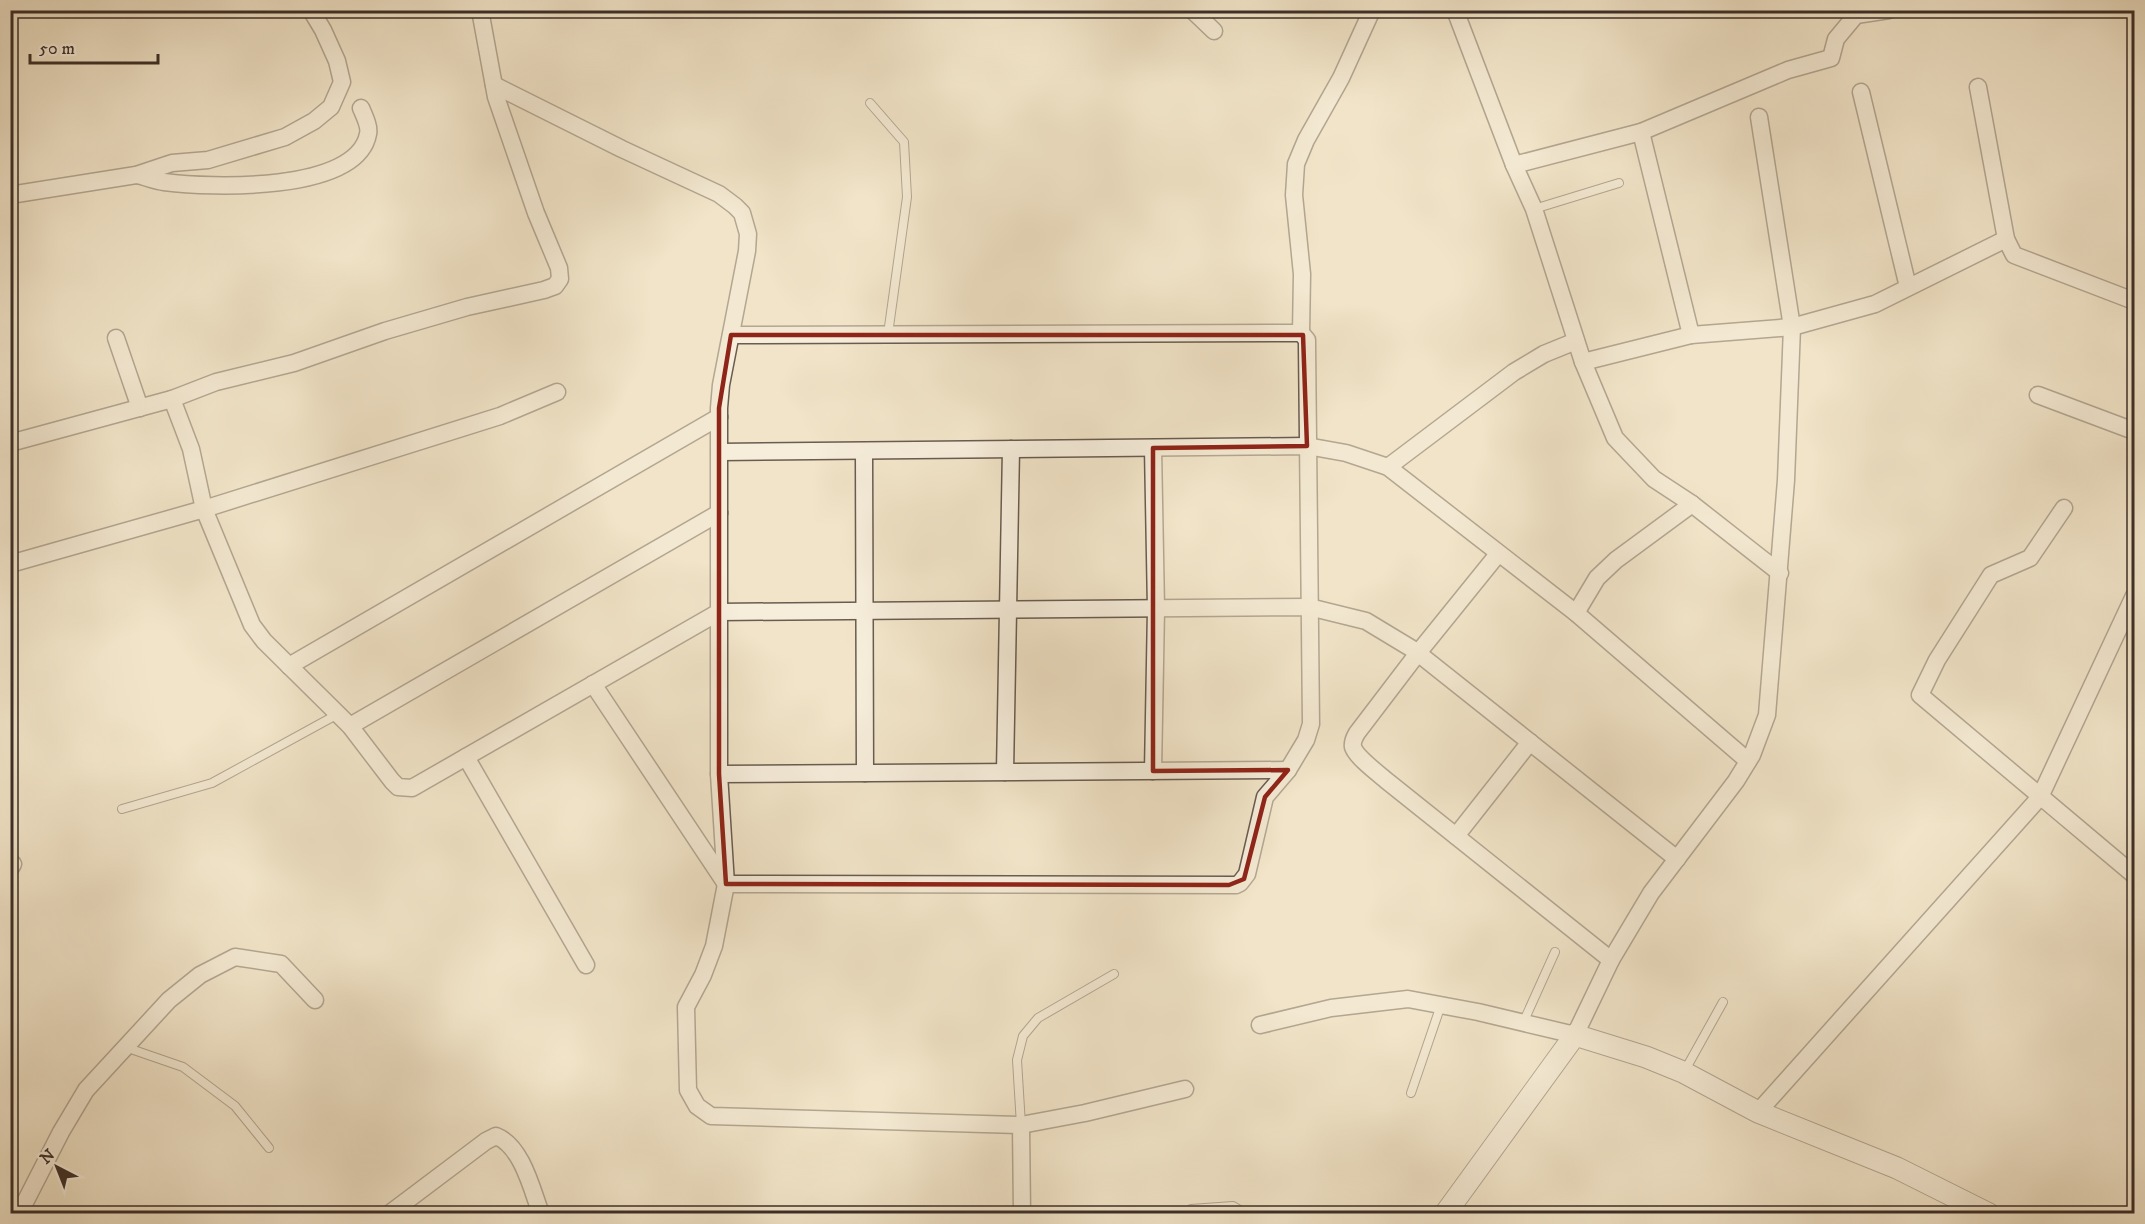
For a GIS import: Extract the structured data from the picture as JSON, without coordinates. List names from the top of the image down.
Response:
{
  "scale_bar": "50 m",
  "north": "top left"
}
